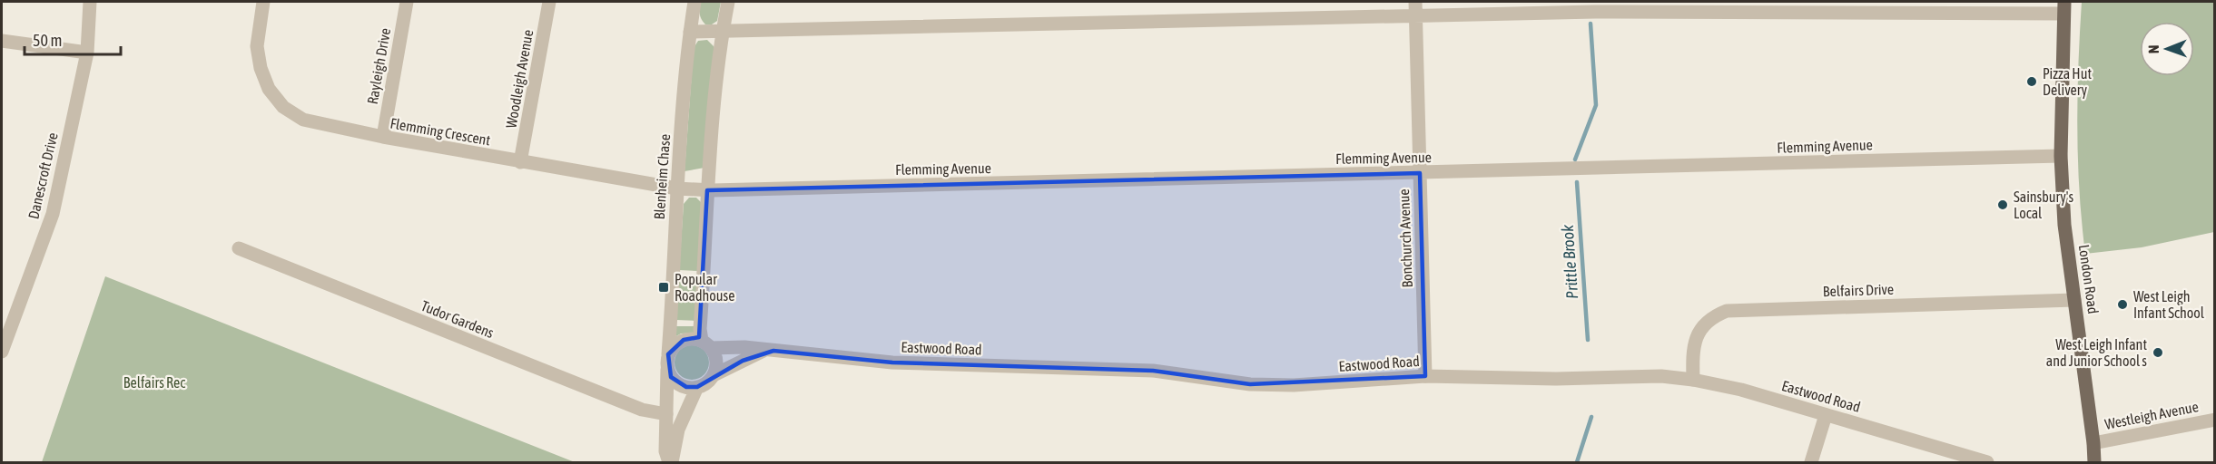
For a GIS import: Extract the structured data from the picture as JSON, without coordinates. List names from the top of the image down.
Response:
{
  "streets": {
    "main road": ["London Road"],
    "street": [
      "Rayleigh Drive",
      "Woodleigh Avenue",
      "Flemming Crescent",
      "Flemming Avenue",
      "Danescroft Drive",
      "Blenheim Chase",
      "Bonchurch Avenue",
      "Belfairs Drive",
      "Tudor Gardens",
      "Eastwood Road",
      "Westleigh Avenue"
    ]
  },
  "crossings": [
    ["Rayleigh Drive", "Flemming Crescent"],
    ["Woodleigh Avenue", "Flemming Crescent"],
    ["Flemming Crescent", "Flemming Avenue"],
    ["Flemming Crescent", "Blenheim Chase"],
    ["Flemming Avenue", "Bonchurch Avenue"],
    ["Flemming Avenue", "London Road"],
    ["Blenheim Chase", "Eastwood Road"],
    ["Bonchurch Avenue", "Eastwood Road"],
    ["London Road", "Belfairs Drive"],
    ["London Road", "Westleigh Avenue"],
    ["Belfairs Drive", "Eastwood Road"]
  ],
  "water": ["Prittle Brook"],
  "parks": ["Belfairs Rec"],
  "places": {
    "other": [
      "Pizza Hut Delivery",
      "Sainsbury's Local",
      "West Leigh Infant School",
      "West Leigh Infant and Junior School s"
    ],
    "transit": ["Popular Roadhouse"]
  },
  "scale_bar": "50 m",
  "north": "left"
}
